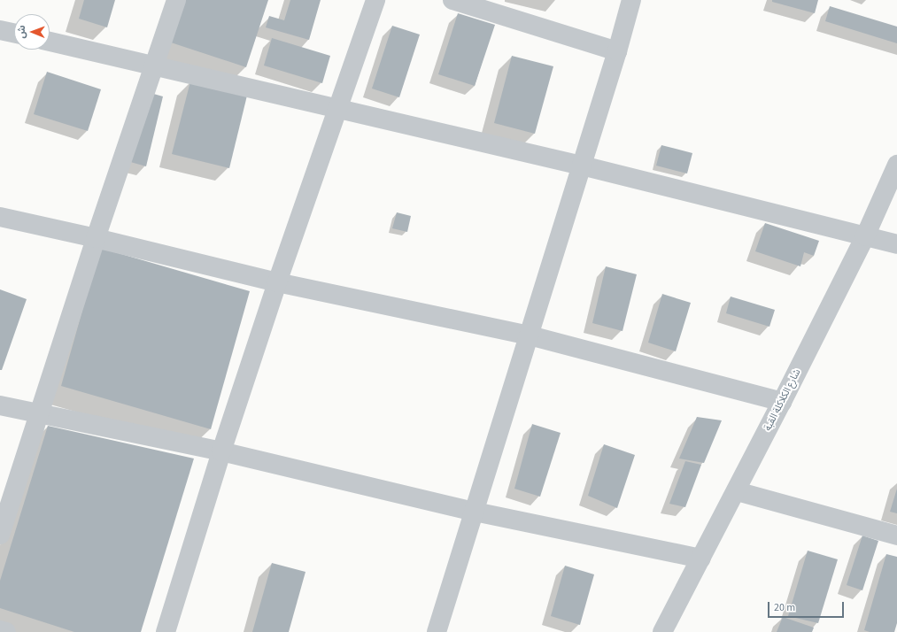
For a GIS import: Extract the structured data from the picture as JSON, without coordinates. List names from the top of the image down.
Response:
{
  "streets": {
    "street": ["شارع الكلاكلة القبة"]
  },
  "scale_bar": "20 m",
  "north": "left"
}
